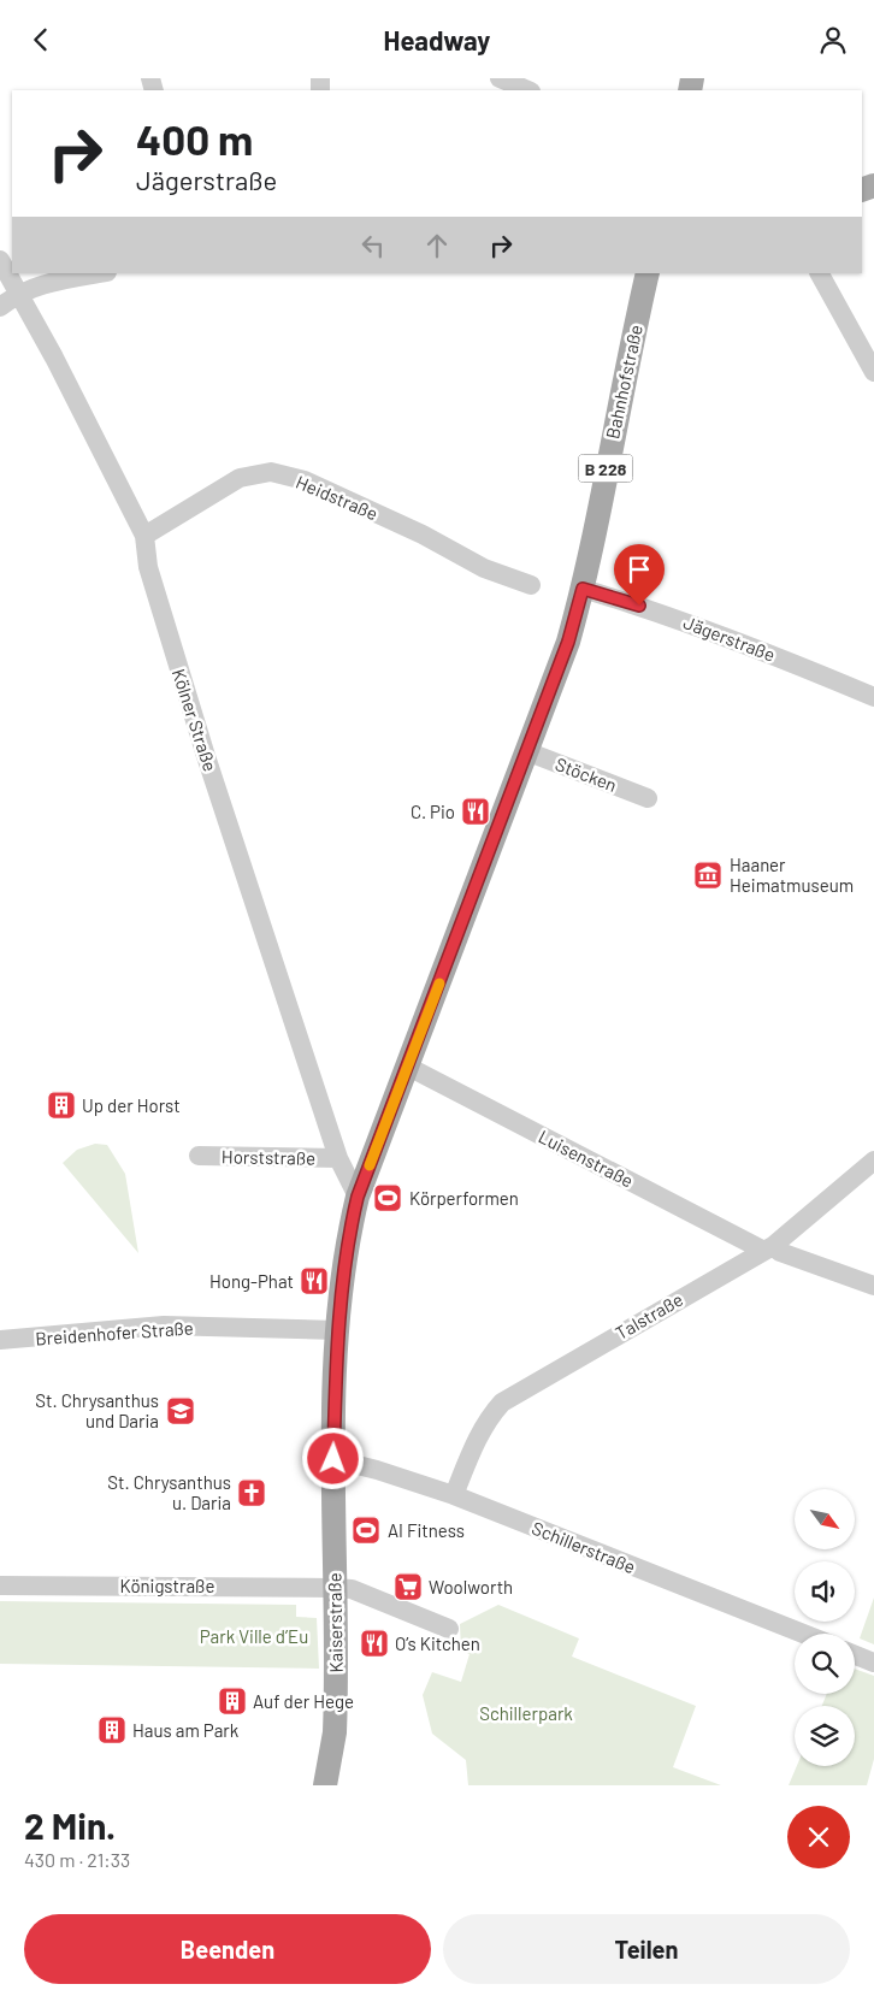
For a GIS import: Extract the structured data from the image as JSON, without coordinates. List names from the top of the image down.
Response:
{
  "streets": {
    "main road": ["Bahnhofstraße", "B 228", "Kaiserstraße"],
    "street": [
      "Heidstraße",
      "Jägerstraße",
      "Kölner Straße",
      "Stöcken",
      "Horststraße",
      "Luisenstraße",
      "Talstraße",
      "Breidenhofer Straße",
      "Schillerstraße",
      "Königstraße"
    ]
  },
  "crossings": [
    ["Bahnhofstraße", "Jägerstraße"],
    ["Bahnhofstraße", "Kölner Straße"],
    ["Bahnhofstraße", "Stöcken"],
    ["Bahnhofstraße", "Luisenstraße"],
    ["Bahnhofstraße", "Breidenhofer Straße"],
    ["Bahnhofstraße", "Schillerstraße"],
    ["Bahnhofstraße", "Kaiserstraße"],
    ["Heidstraße", "Kölner Straße"],
    ["Kölner Straße", "Horststraße"],
    ["Luisenstraße", "Talstraße"],
    ["Talstraße", "Schillerstraße"],
    ["Schillerstraße", "Kaiserstraße"],
    ["Königstraße", "Kaiserstraße"]
  ],
  "parks": ["Park Ville d’Eu", "Schillerpark"],
  "places": {
    "restaurant": ["C. Pio", "Hong-Phat", "O’s Kitchen"],
    "museum": ["Haaner Heimatmuseum"],
    "building": ["Up der Horst", "Auf der Hege", "Haus am Park"],
    "sports": ["Körperformen", "AI Fitness"],
    "school or university": ["St. Chrysanthus und Daria"],
    "church": ["St. Chrysanthus u. Daria"],
    "supermarket": ["Woolworth"]
  },
  "north": "bottom right",
  "page": {
    "header": "Headway",
    "turn": ["400 m", "Jägerstraße"],
    "heading": ["2 Min.", "430 m · 21:33"],
    "buttons": ["Beenden", "Teilen"]
  }
}
